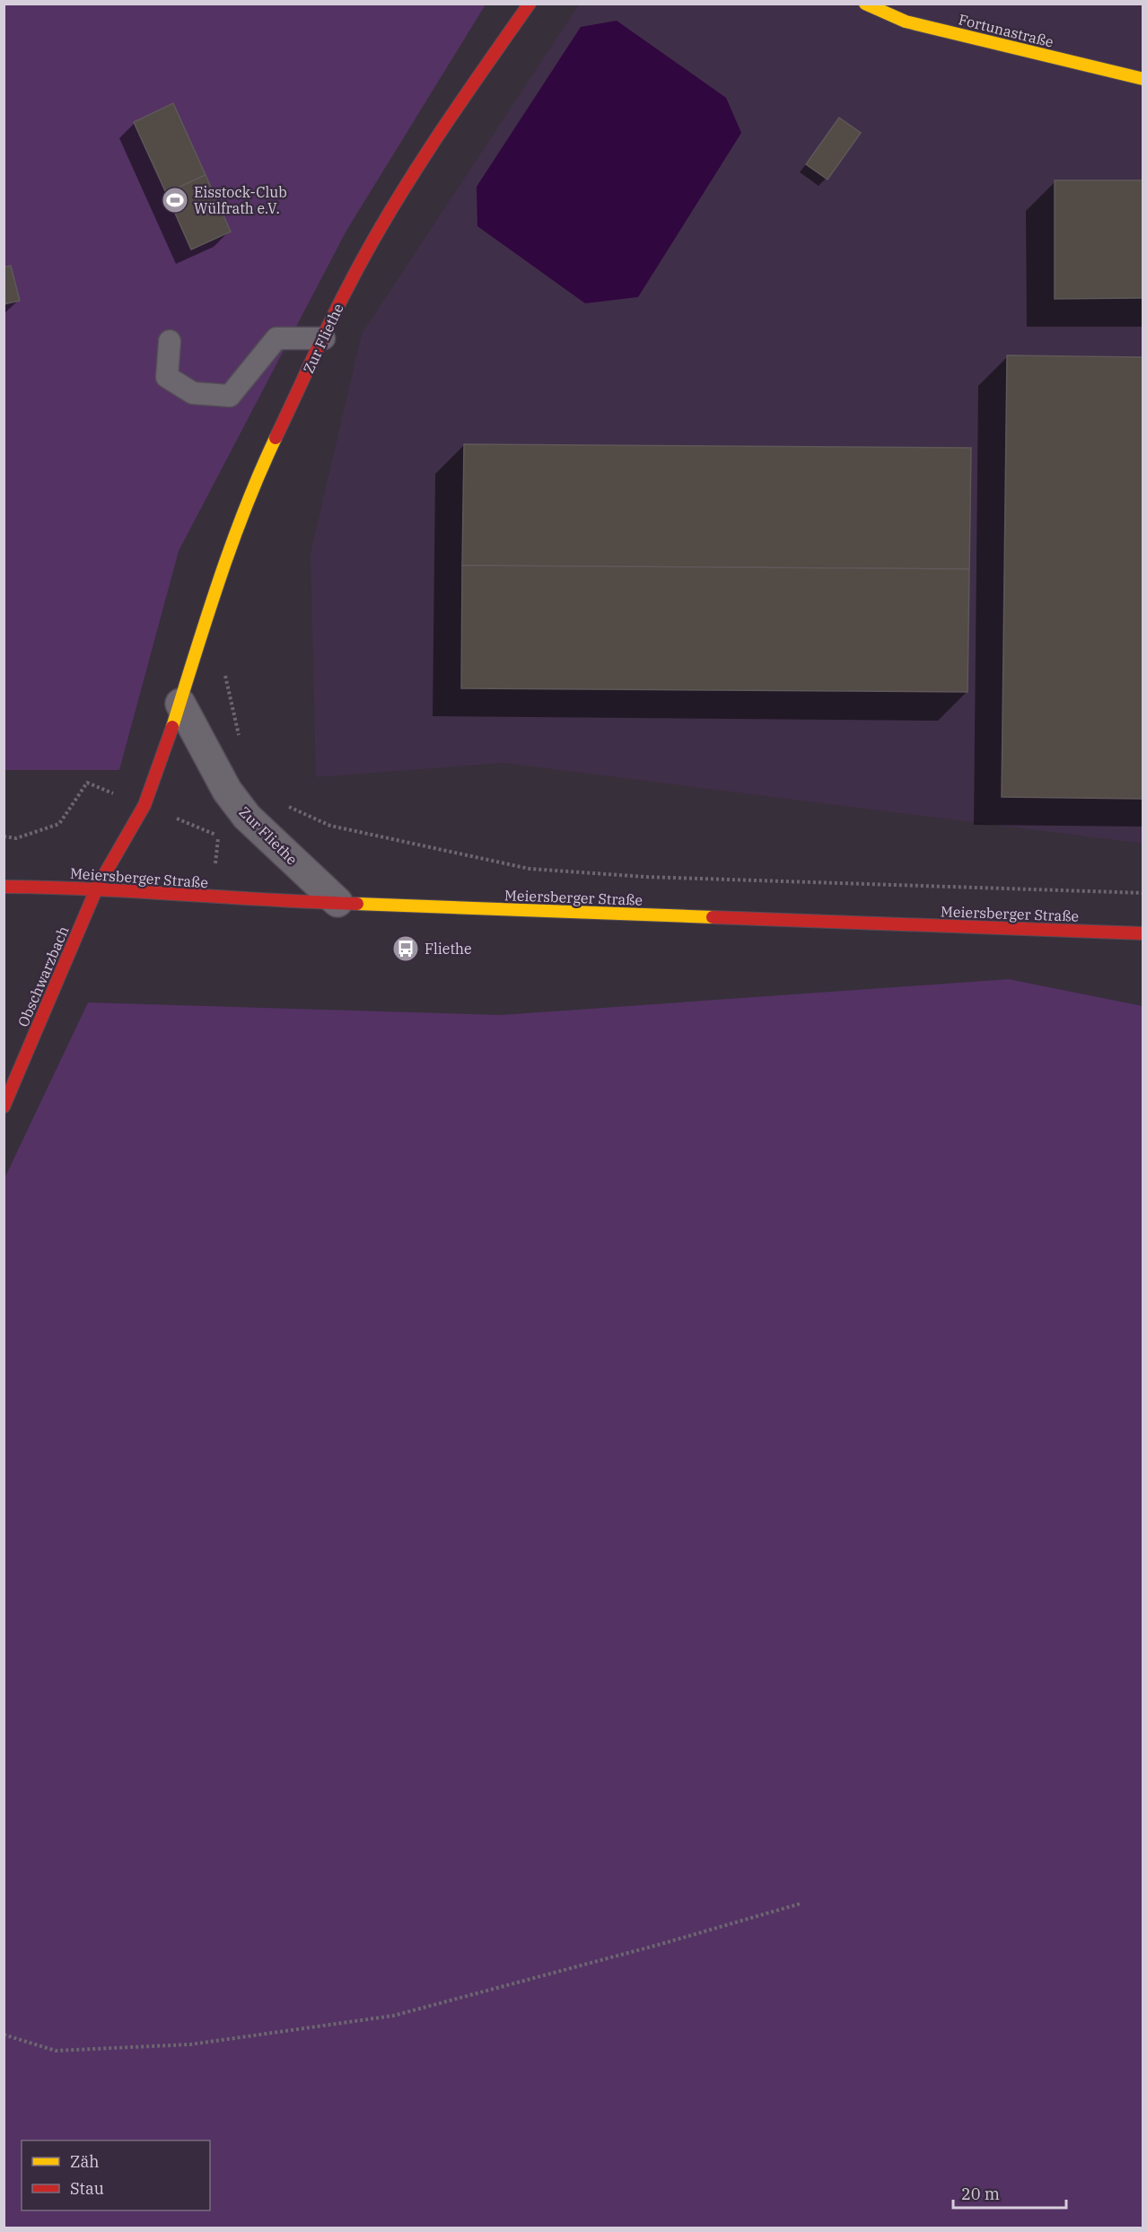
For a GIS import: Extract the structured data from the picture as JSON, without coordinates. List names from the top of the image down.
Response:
{
  "streets": {
    "street": [
      "Fortunastraße",
      "Zur Fliethe",
      "Meiersberger Straße",
      "Obschwarzbach"
    ]
  },
  "crossings": [
    ["Zur Fliethe", "Meiersberger Straße"],
    ["Zur Fliethe", "Obschwarzbach"],
    ["Meiersberger Straße", "Obschwarzbach"]
  ],
  "places": {
    "sports": ["Eisstock-Club Wülfrath e.V."],
    "bus stop": ["Fliethe"]
  },
  "legend": ["Zäh", "Stau"],
  "scale_bar": "20 m"
}
